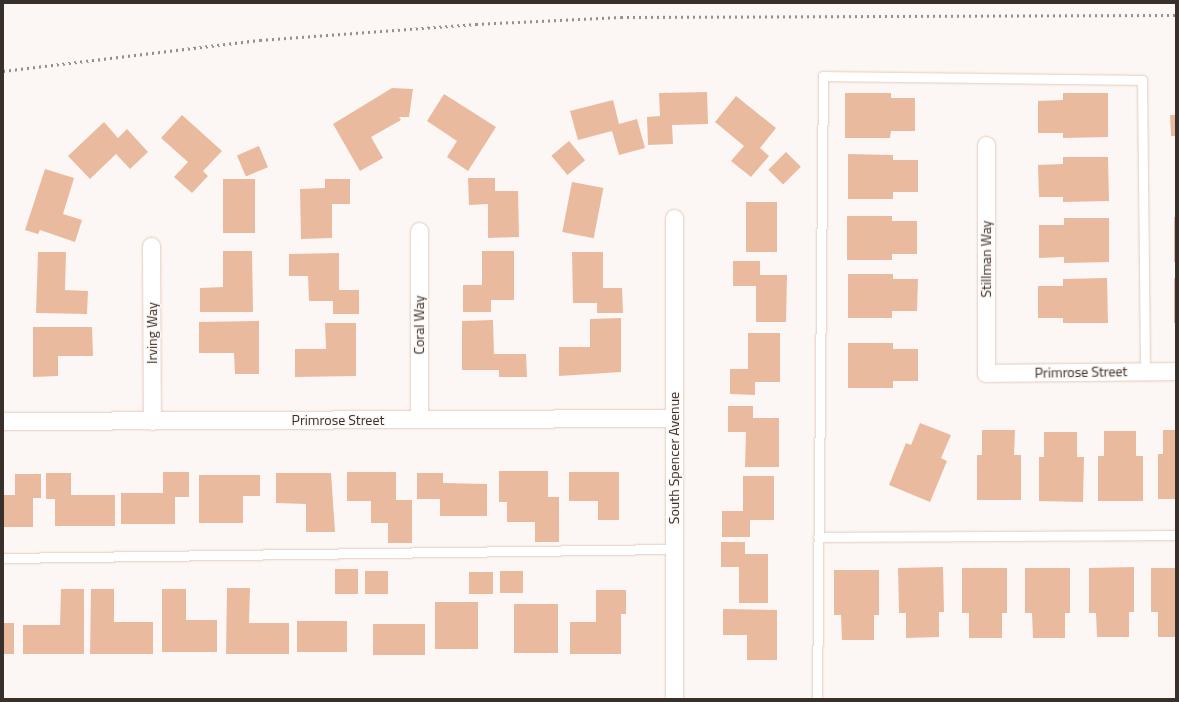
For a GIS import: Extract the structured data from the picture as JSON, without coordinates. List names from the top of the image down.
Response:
{
  "streets": {
    "street": [
      "Stillman Way",
      "Coral Way",
      "Irving Way",
      "Primrose Street",
      "South Spencer Avenue"
    ]
  },
  "crossings": [
    ["Stillman Way", "Primrose Street"],
    ["Coral Way", "Primrose Street"],
    ["Irving Way", "Primrose Street"],
    ["Primrose Street", "South Spencer Avenue"]
  ]
}
